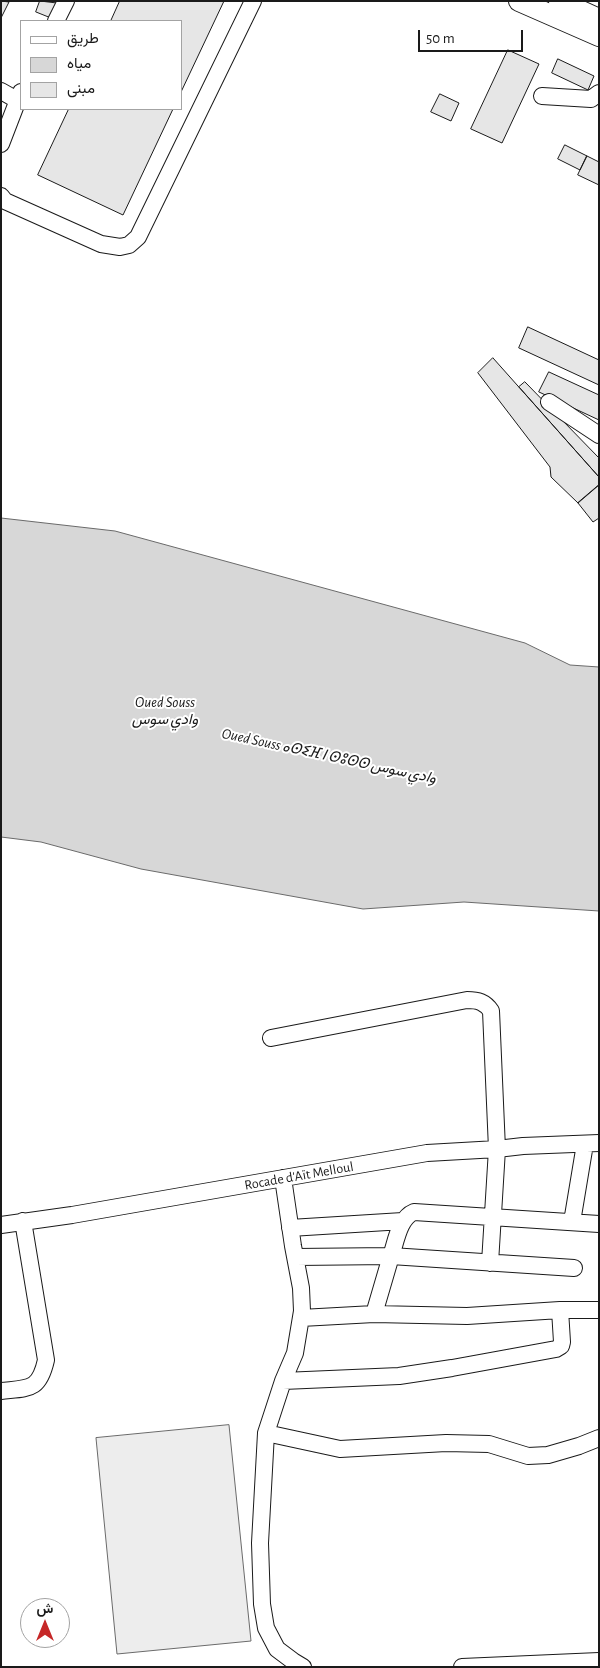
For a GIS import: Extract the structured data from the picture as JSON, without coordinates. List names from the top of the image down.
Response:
{
  "streets": {
    "street": ["Rocade d'Aït Melloul"]
  },
  "water": ["Oued Souss وادي سوس", "Oued Souss ⴰⵙⵉⴼ ⵏ ⵙⵓⵙⵙ وادي سوس"],
  "legend": ["طريق", "مياه", "مبنى"],
  "scale_bar": "50 m",
  "north": "top"
}
